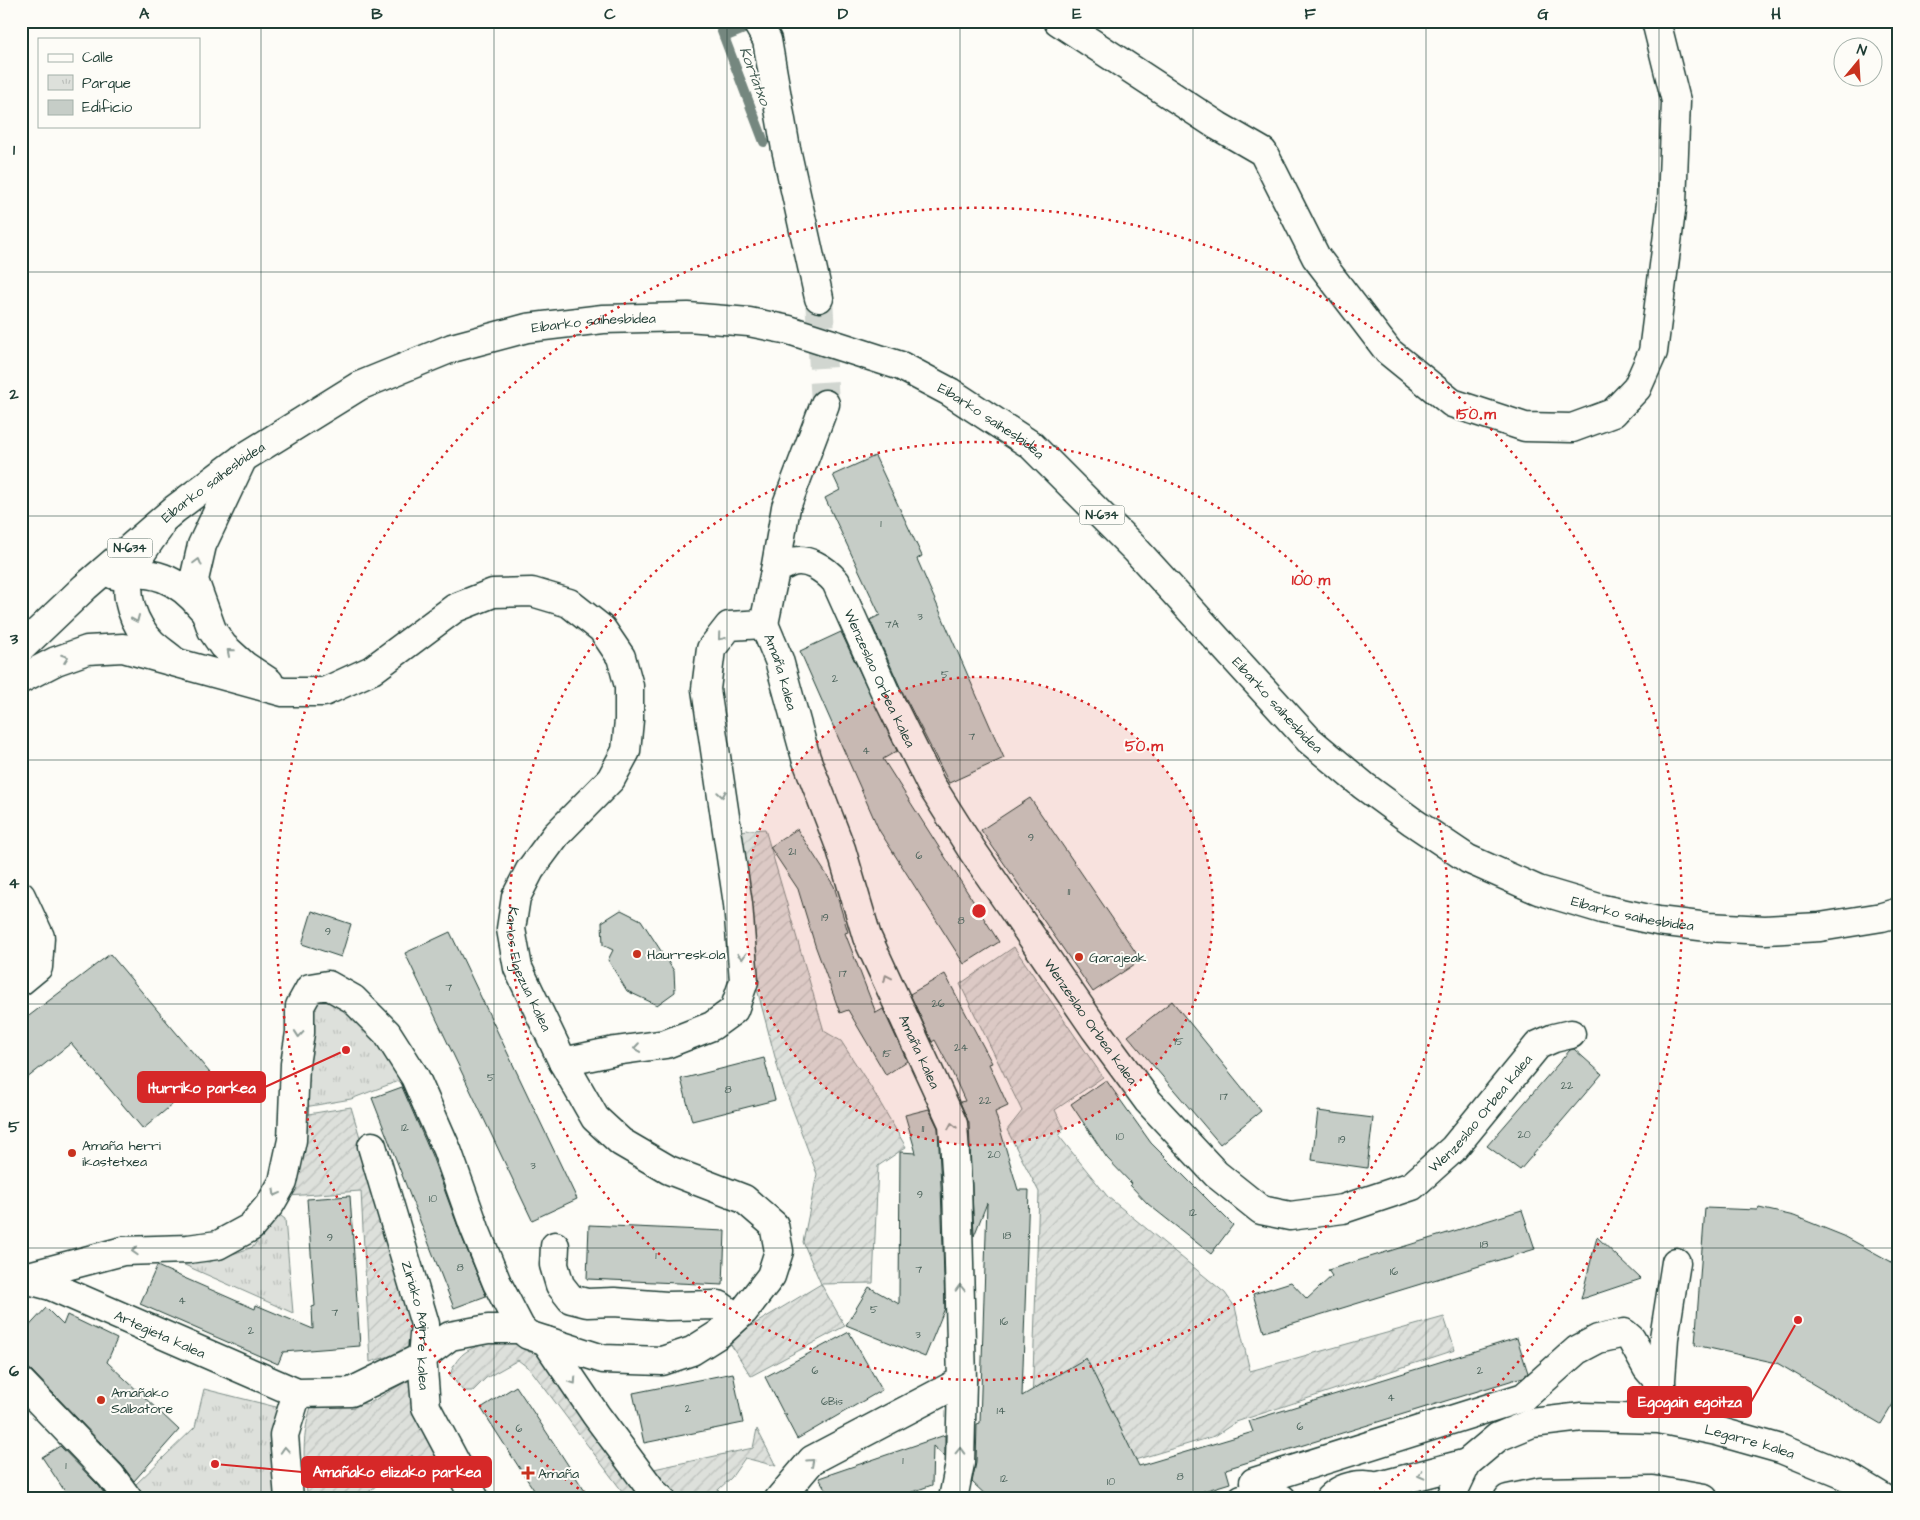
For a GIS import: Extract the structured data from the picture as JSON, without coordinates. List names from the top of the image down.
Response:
{
  "streets": {
    "main road": [
      "Eibarko saihesbidea",
      "N-634",
      "Amaña kalea",
      "Wenzeslao Orbea kalea",
      "Karlos Elgezua kalea",
      "Ziriako Agirre kalea",
      "Artegieta kalea",
      "Legarre kalea"
    ]
  },
  "crossings": [
    ["Karlos Elgezua kalea", "Ziriako Agirre kalea"],
    ["Karlos Elgezua kalea", "Artegieta kalea"]
  ],
  "one_way": ["Amaña kalea"],
  "water": ["Kortatxo"],
  "places": {
    "other": [
      "Haurreskola",
      "Garajeak",
      "Iturriko parkea",
      "Amaña herri ikastetxea",
      "Egogain egoitza",
      "Amañako Salbatore",
      "Amañako elizako parkea"
    ],
    "health": ["Amaña"]
  },
  "house_numbers": [
    "1",
    "3",
    "7A",
    "5",
    "2",
    "7",
    "4",
    "9",
    "21",
    "6",
    "11",
    "19",
    "8",
    "9",
    "17",
    "7",
    "26",
    "15",
    "24",
    "15",
    "5",
    "22",
    "8",
    "17",
    "22",
    "12",
    "11",
    "20",
    "10",
    "19",
    "20",
    "3",
    "9",
    "10",
    "12",
    "18",
    "9",
    "18",
    "1",
    "8",
    "7",
    "16",
    "4",
    "5",
    "7",
    "16",
    "2",
    "3",
    "6",
    "2",
    "4",
    "6Bis",
    "2",
    "14",
    "6",
    "6",
    "1",
    "1",
    "8",
    "12",
    "10"
  ],
  "legend": ["Calle", "Parque", "Edificio"],
  "north": "top",
  "grid": {
    "columns": [
      "A",
      "B",
      "C",
      "D",
      "E",
      "F",
      "G",
      "H"
    ],
    "rows": [
      "1",
      "2",
      "3",
      "4",
      "5",
      "6"
    ]
  },
  "rings": ["150 m", "100 m", "50 m"]
}
